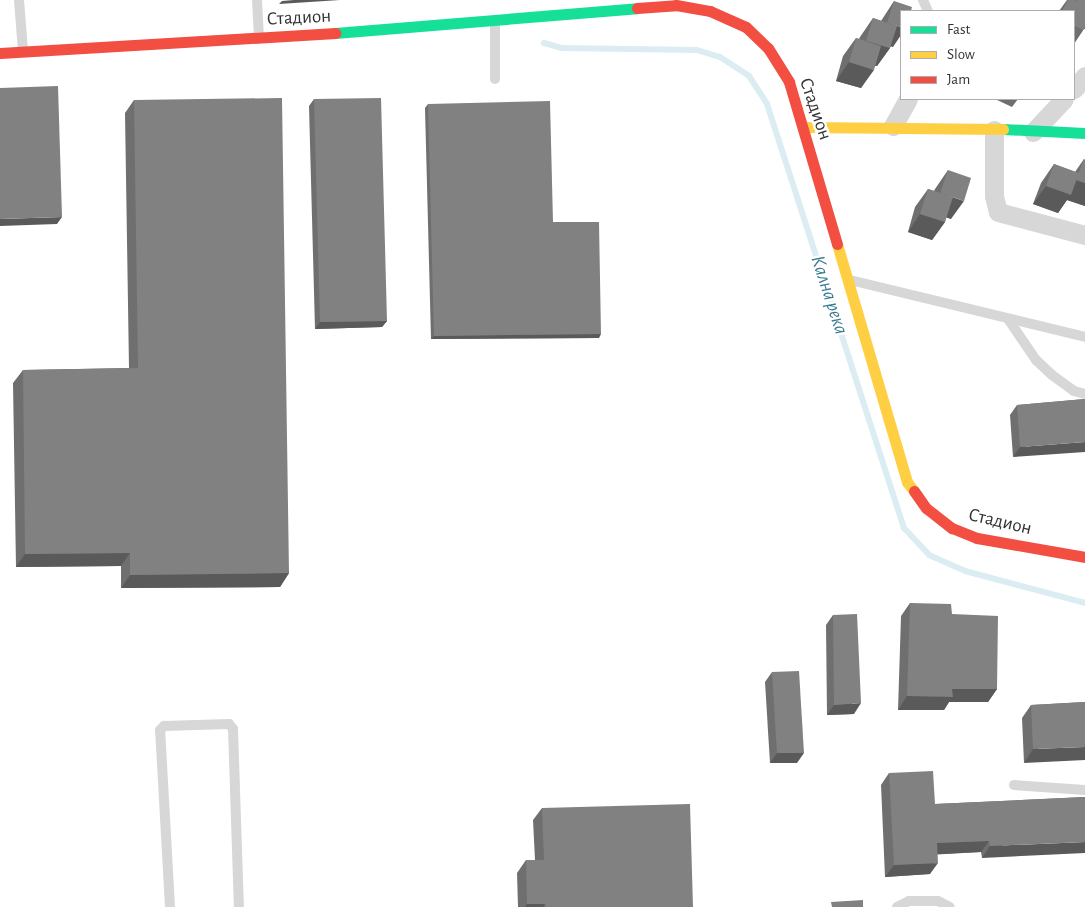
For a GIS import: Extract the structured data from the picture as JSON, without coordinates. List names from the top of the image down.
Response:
{
  "streets": {
    "street": ["Стадион"]
  },
  "water": ["Кална река"],
  "legend": ["Fast", "Slow", "Jam"]
}
